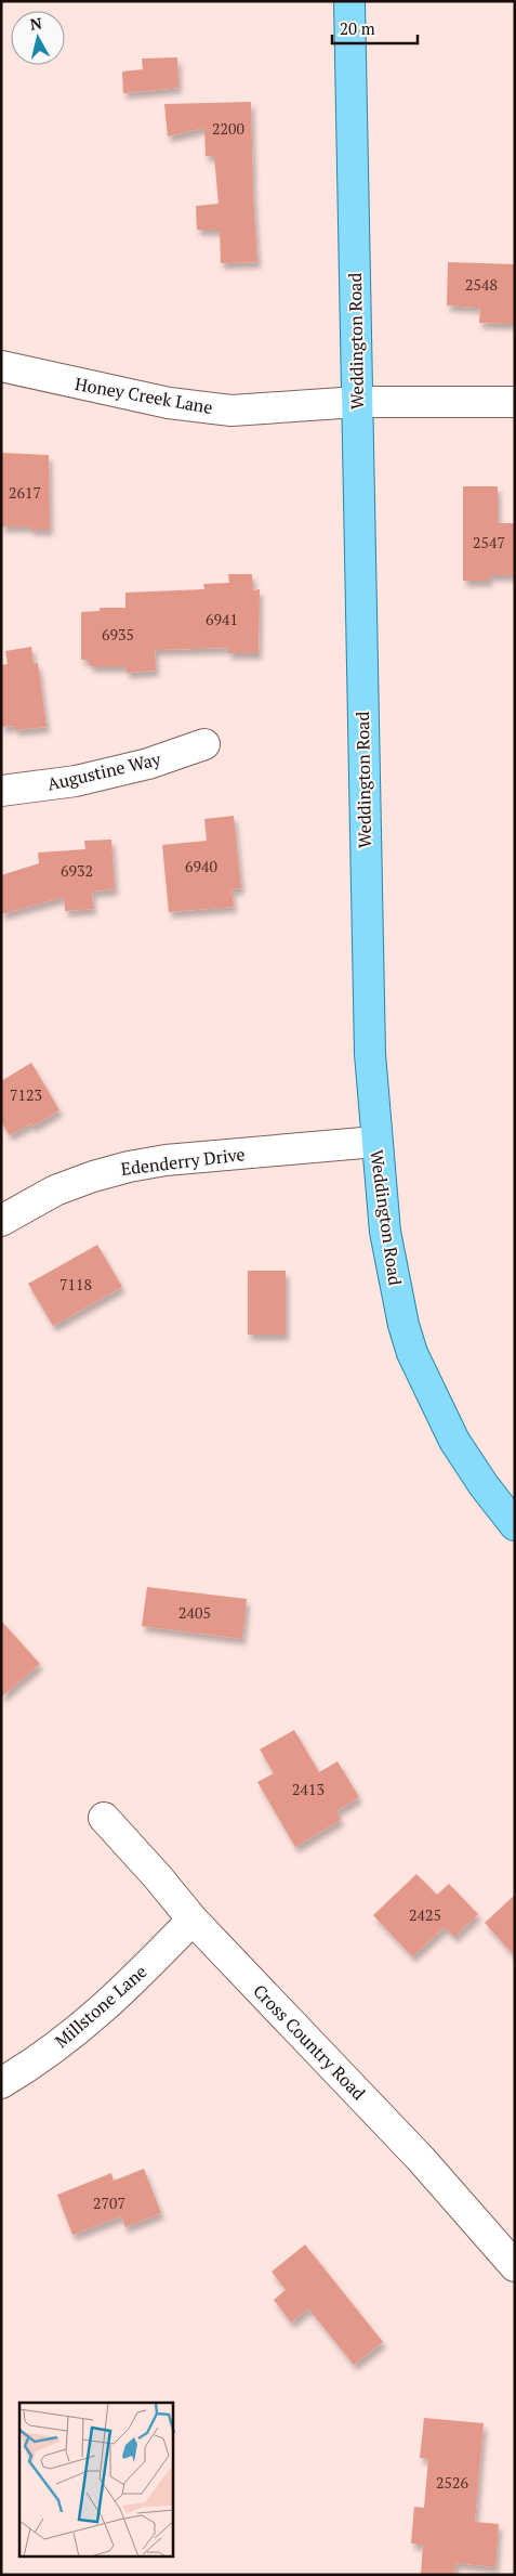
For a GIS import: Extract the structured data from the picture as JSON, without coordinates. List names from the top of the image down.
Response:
{
  "streets": {
    "main road": ["Weddington Road"],
    "street": [
      "Honey Creek Lane",
      "Augustine Way",
      "Edenderry Drive",
      "Millstone Lane",
      "Cross Country Road"
    ]
  },
  "crossings": [
    ["Weddington Road", "Honey Creek Lane"],
    ["Weddington Road", "Edenderry Drive"],
    ["Millstone Lane", "Cross Country Road"]
  ],
  "house_numbers": [
    "2200",
    "2548",
    "2617",
    "2547",
    "6941",
    "6935",
    "6940",
    "6932",
    "7123",
    "7118",
    "2405",
    "2413",
    "2425",
    "2707",
    "2526"
  ],
  "scale_bar": "20 m",
  "north": "top"
}
